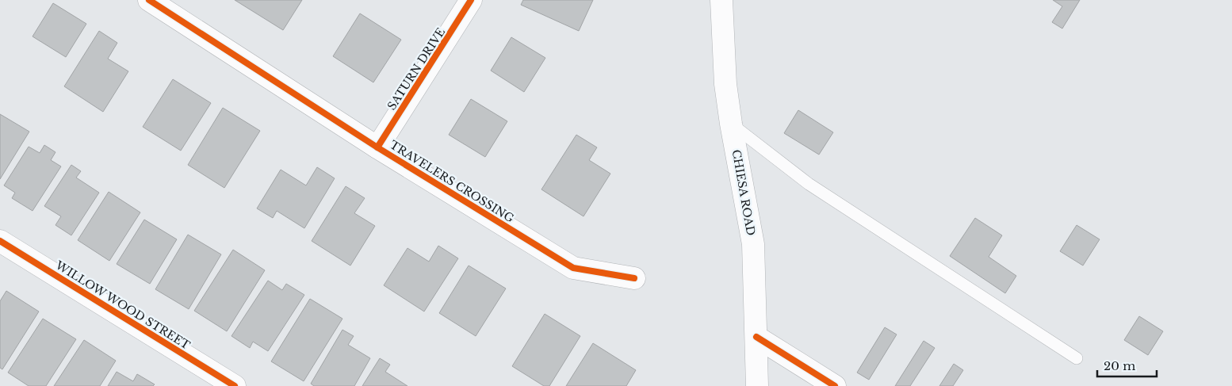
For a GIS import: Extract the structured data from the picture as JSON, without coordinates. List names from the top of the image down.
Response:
{
  "streets": {
    "street": [
      "SATURN DRIVE",
      "TRAVELERS CROSSING",
      "CHIESA ROAD",
      "WILLOW WOOD STREET"
    ]
  },
  "crossings": [
    ["SATURN DRIVE", "TRAVELERS CROSSING"]
  ],
  "scale_bar": "20 m"
}
